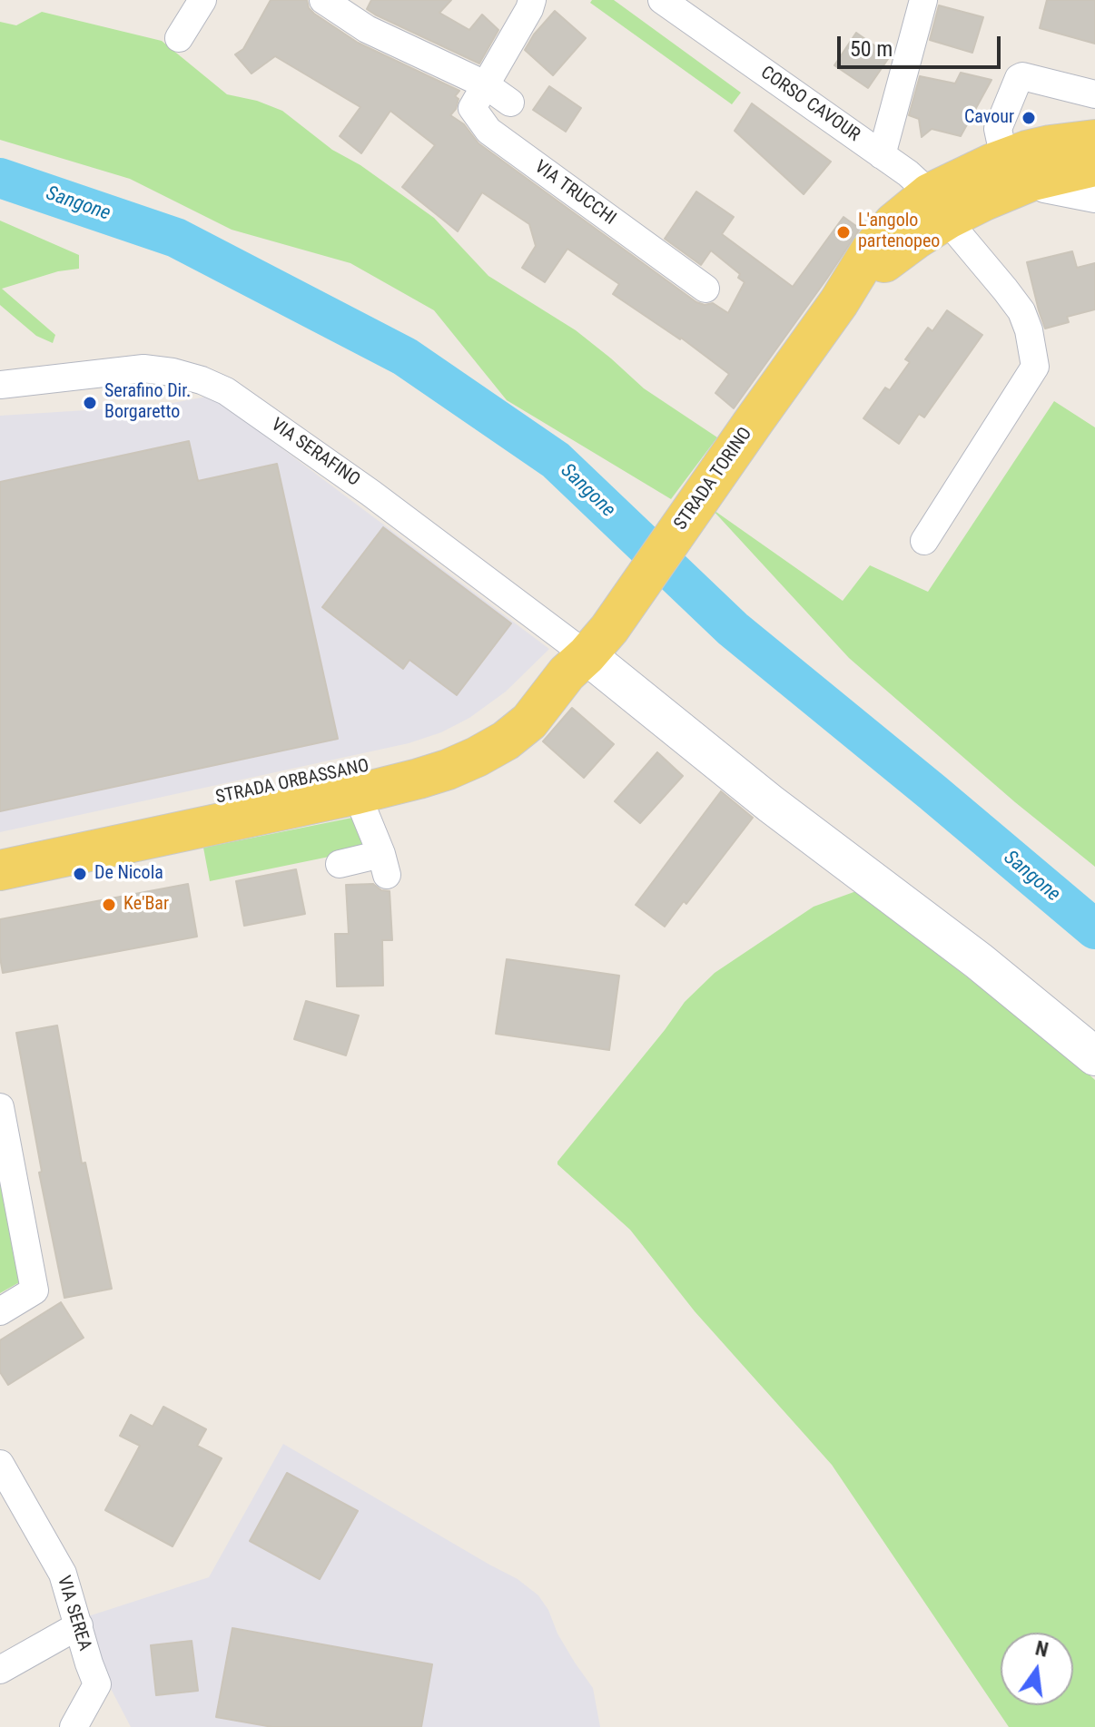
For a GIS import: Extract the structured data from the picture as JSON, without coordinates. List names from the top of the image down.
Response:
{
  "streets": {
    "main road": ["STRADA TORINO", "STRADA ORBASSANO"],
    "street": [
      "CORSO CAVOUR",
      "VIA TRUCCHI",
      "VIA SERAFINO",
      "VIA SEREA"
    ]
  },
  "crossings": [
    ["CORSO CAVOUR", "STRADA TORINO"],
    ["VIA SERAFINO", "STRADA TORINO"],
    ["VIA SERAFINO", "STRADA ORBASSANO"],
    ["STRADA TORINO", "STRADA ORBASSANO"]
  ],
  "water": ["Sangone"],
  "places": [
    "Cavour",
    "L'angolo partenopeo",
    "Serafino Dir. Borgaretto",
    "De Nicola",
    "Ke'Bar"
  ],
  "scale_bar": "50 m",
  "north": "top"
}
